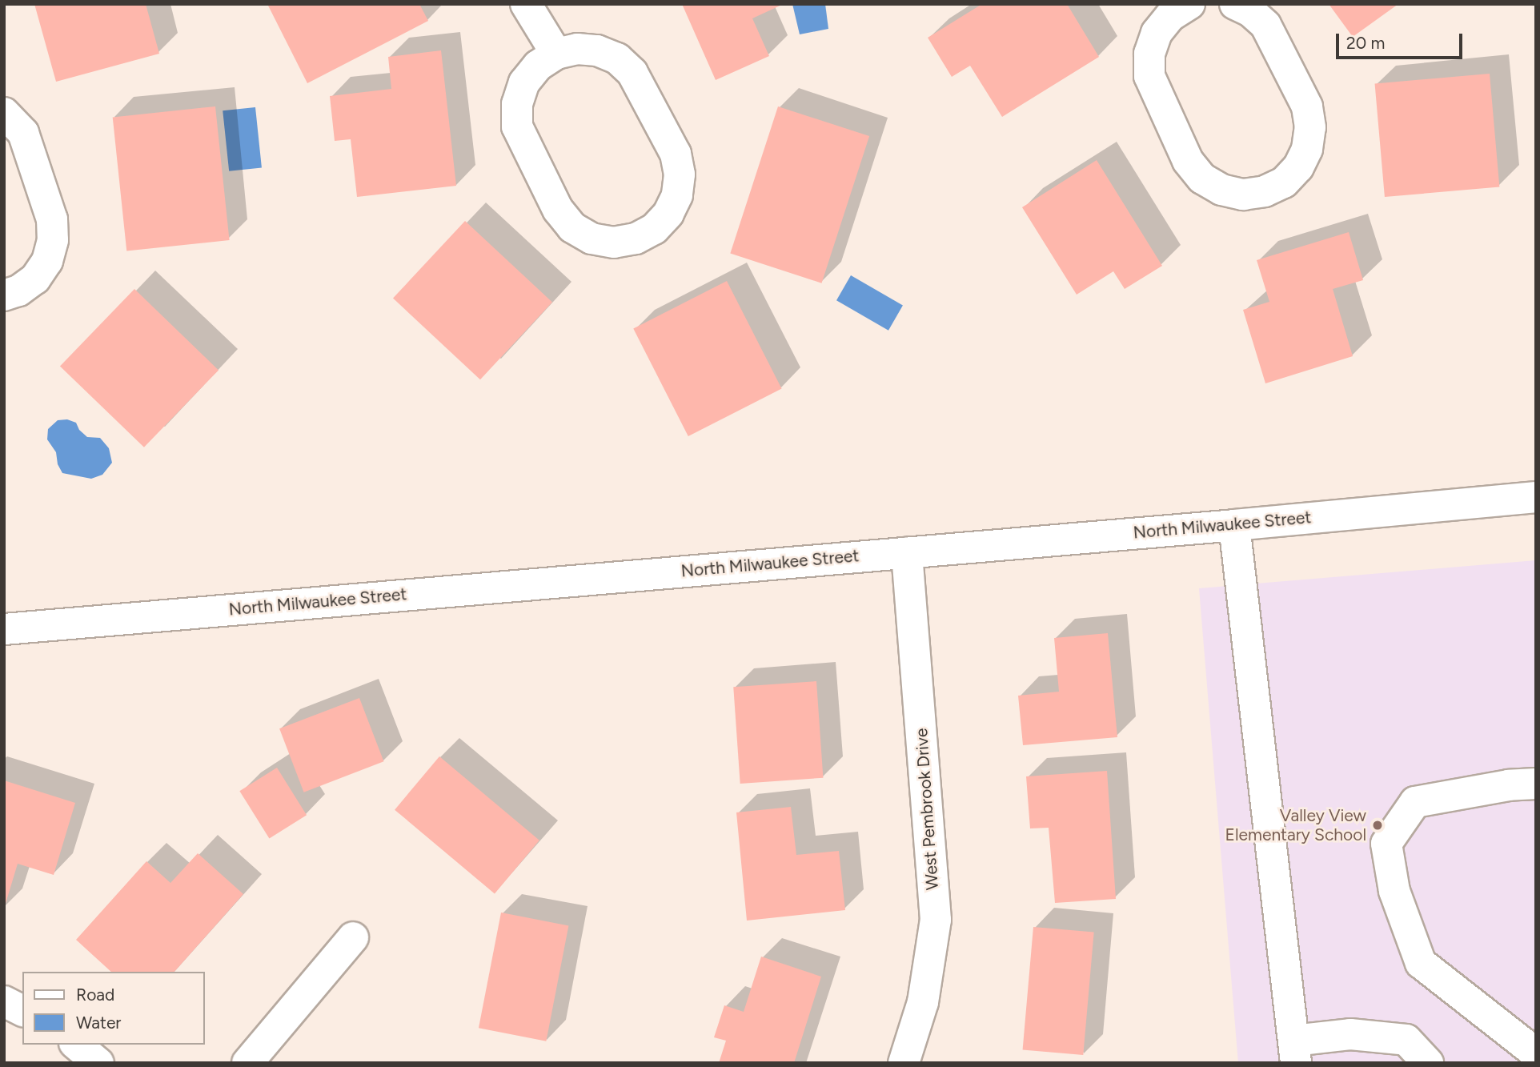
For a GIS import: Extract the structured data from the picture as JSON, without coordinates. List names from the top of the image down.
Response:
{
  "streets": {
    "street": ["North Milwaukee Street", "West Pembrook Drive"]
  },
  "crossings": [
    ["North Milwaukee Street", "West Pembrook Drive"]
  ],
  "places": ["Valley View Elementary School"],
  "legend": ["Road", "Water"],
  "scale_bar": "20 m"
}
